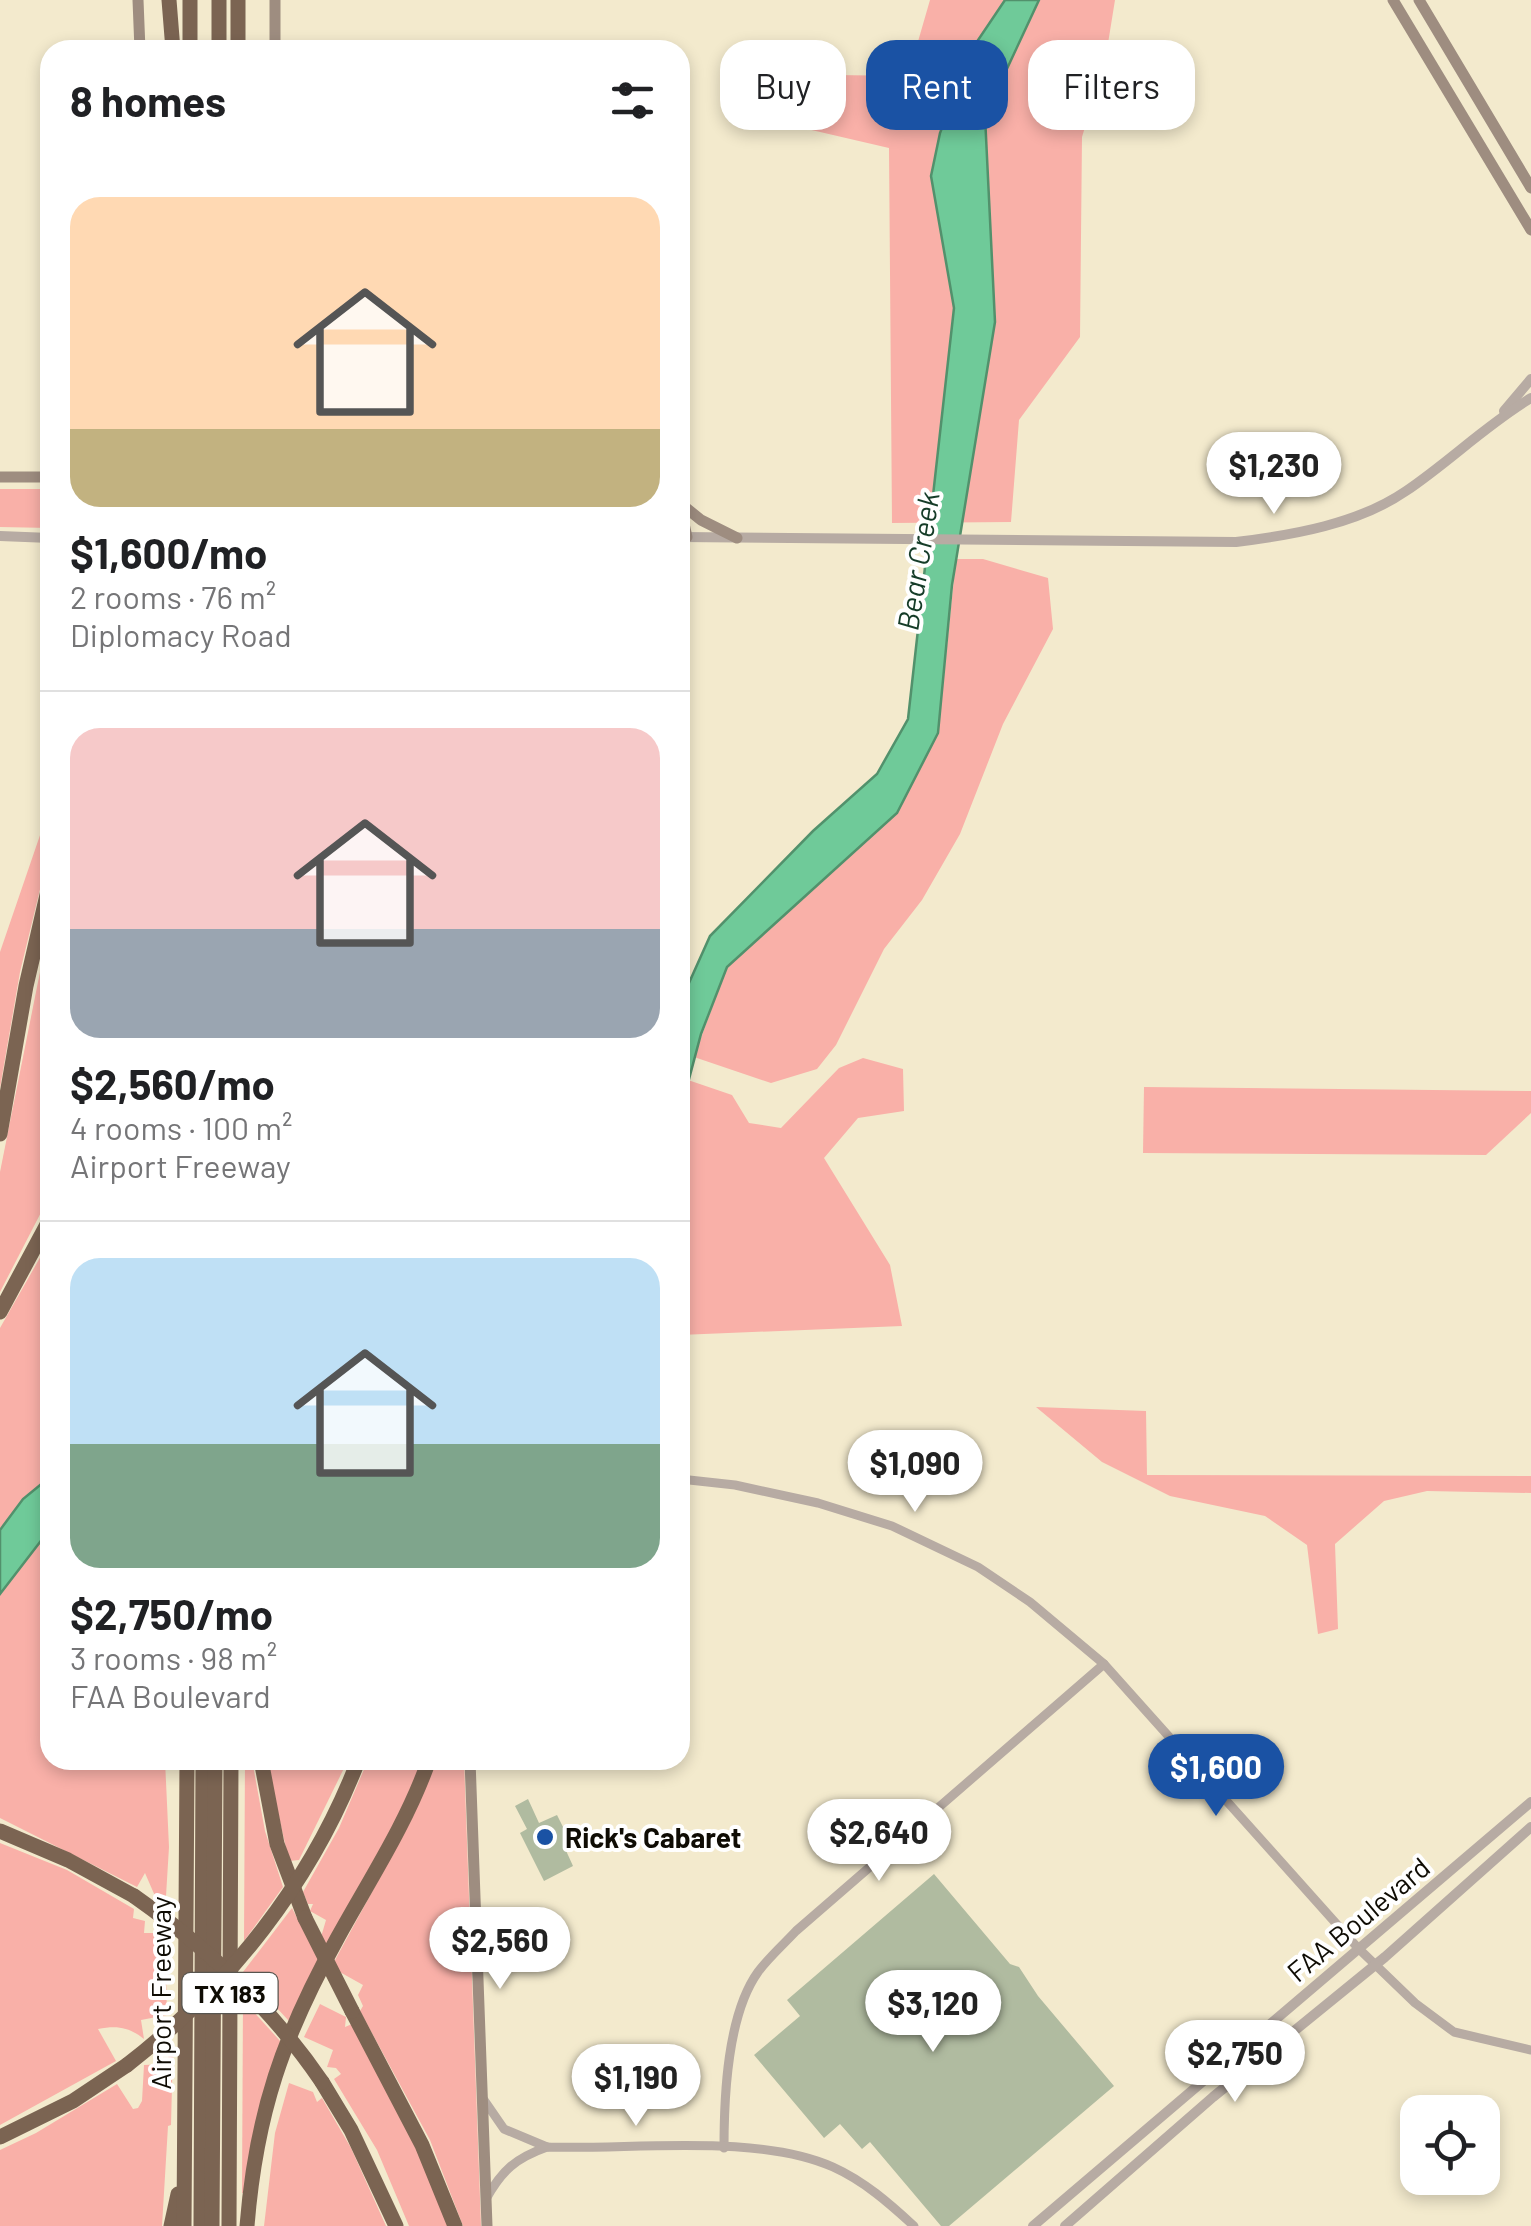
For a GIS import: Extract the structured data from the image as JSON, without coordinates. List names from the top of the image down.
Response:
{
  "streets": {
    "highway": ["Airport Freeway", "TX 183"],
    "street": ["FAA Boulevard"]
  },
  "water": ["Bear Creek"],
  "places": ["Rick's Cabaret"],
  "page": {
    "chip": ["Buy", "Rent", "Filters"],
    "heading": "8 homes",
    "list": [
      {
        "name": "$1,600/mo",
        "note": "2 rooms · 76 m² · Diplomacy Road"
      },
      {
        "name": "$2,560/mo",
        "note": "4 rooms · 100 m² · Airport Freeway"
      },
      {
        "name": "$2,750/mo",
        "note": "3 rooms · 98 m² · FAA Boulevard"
      }
    ],
    "price": [
      "$1,230",
      "$1,090",
      "$1,600",
      "$2,640",
      "$2,560",
      "$3,120",
      "$2,750",
      "$1,190"
    ]
  }
}
